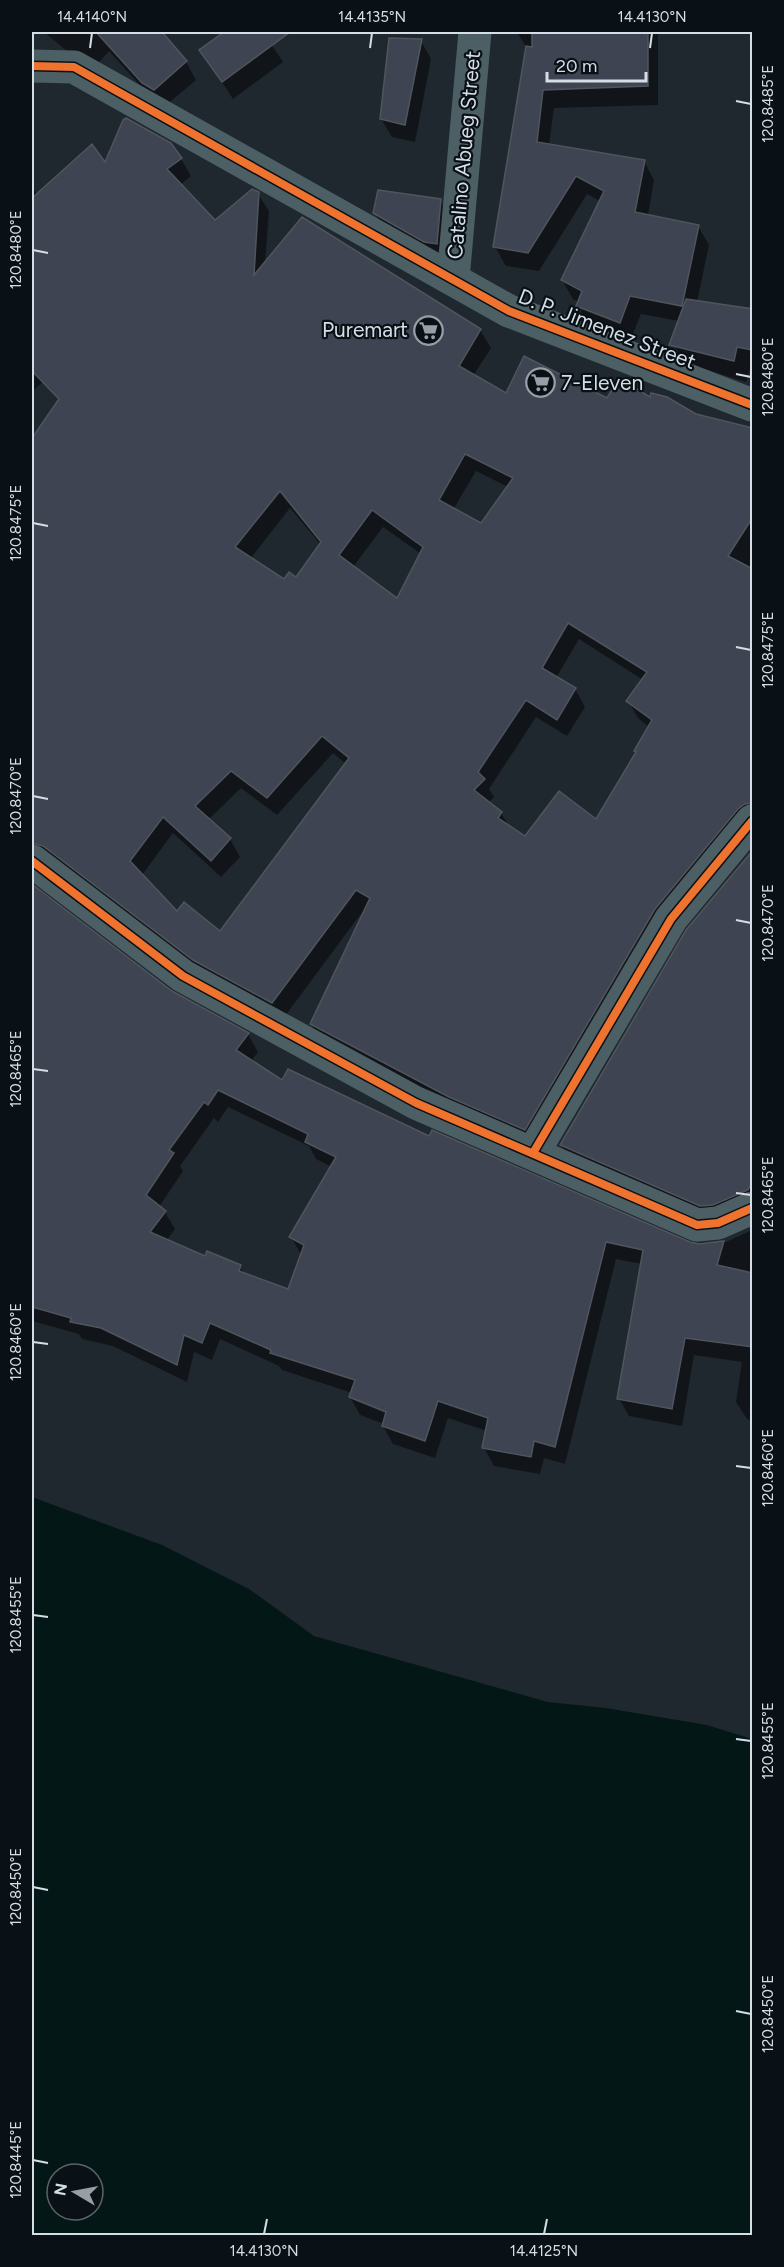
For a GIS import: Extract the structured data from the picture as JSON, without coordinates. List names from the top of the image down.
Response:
{
  "streets": {
    "street": ["Catalino Abueg Street", "D. P. Jimenez Street"]
  },
  "crossings": [
    ["Catalino Abueg Street", "D. P. Jimenez Street"]
  ],
  "places": {
    "supermarket": ["Puremart", "7-Eleven"]
  },
  "scale_bar": "20 m",
  "north": "left",
  "coordinates": [
    "14.4140°N",
    "14.4135°N",
    "14.4130°N",
    "120.8485°E",
    "120.8480°E",
    "120.8475°E",
    "120.8470°E",
    "120.8465°E",
    "120.8460°E",
    "120.8455°E",
    "120.8450°E",
    "120.8445°E",
    "14.4125°N"
  ]
}
